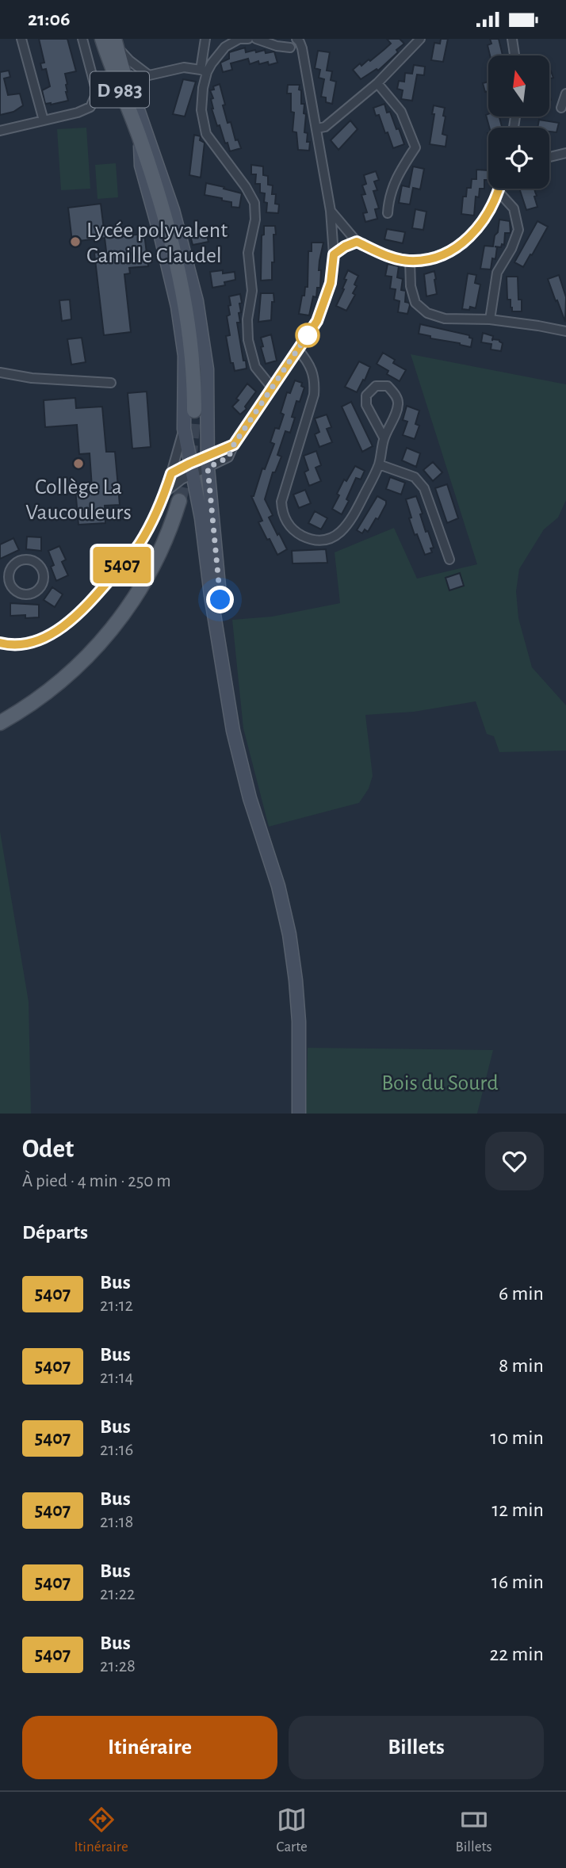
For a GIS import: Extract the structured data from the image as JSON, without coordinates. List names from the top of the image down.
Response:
{
  "streets": {
    "main road": ["D 983"]
  },
  "parks": ["Bois du Sourd"],
  "places": ["Lycée polyvalent Camille Claudel", "Collège La Vaucouleurs"],
  "lines": ["bus line 5407"],
  "north": "top",
  "page": {
    "status": "21:06",
    "on_map": "5407",
    "heading": [
      ["Odet", "À pied · 4 min · 250 m"],
      "Départs"
    ],
    "list": [
      {
        "mark": "5407",
        "name": "Bus",
        "note": "21:12",
        "value": "6 min"
      },
      {
        "mark": "5407",
        "name": "Bus",
        "note": "21:14",
        "value": "8 min"
      },
      {
        "mark": "5407",
        "name": "Bus",
        "note": "21:16",
        "value": "10 min"
      },
      {
        "mark": "5407",
        "name": "Bus",
        "note": "21:18",
        "value": "12 min"
      },
      {
        "mark": "5407",
        "name": "Bus",
        "note": "21:22",
        "value": "16 min"
      },
      {
        "mark": "5407",
        "name": "Bus",
        "note": "21:28",
        "value": "22 min"
      }
    ],
    "buttons": ["Itinéraire", "Billets"],
    "tabs": ["Itinéraire", "Carte", "Billets"]
  }
}
